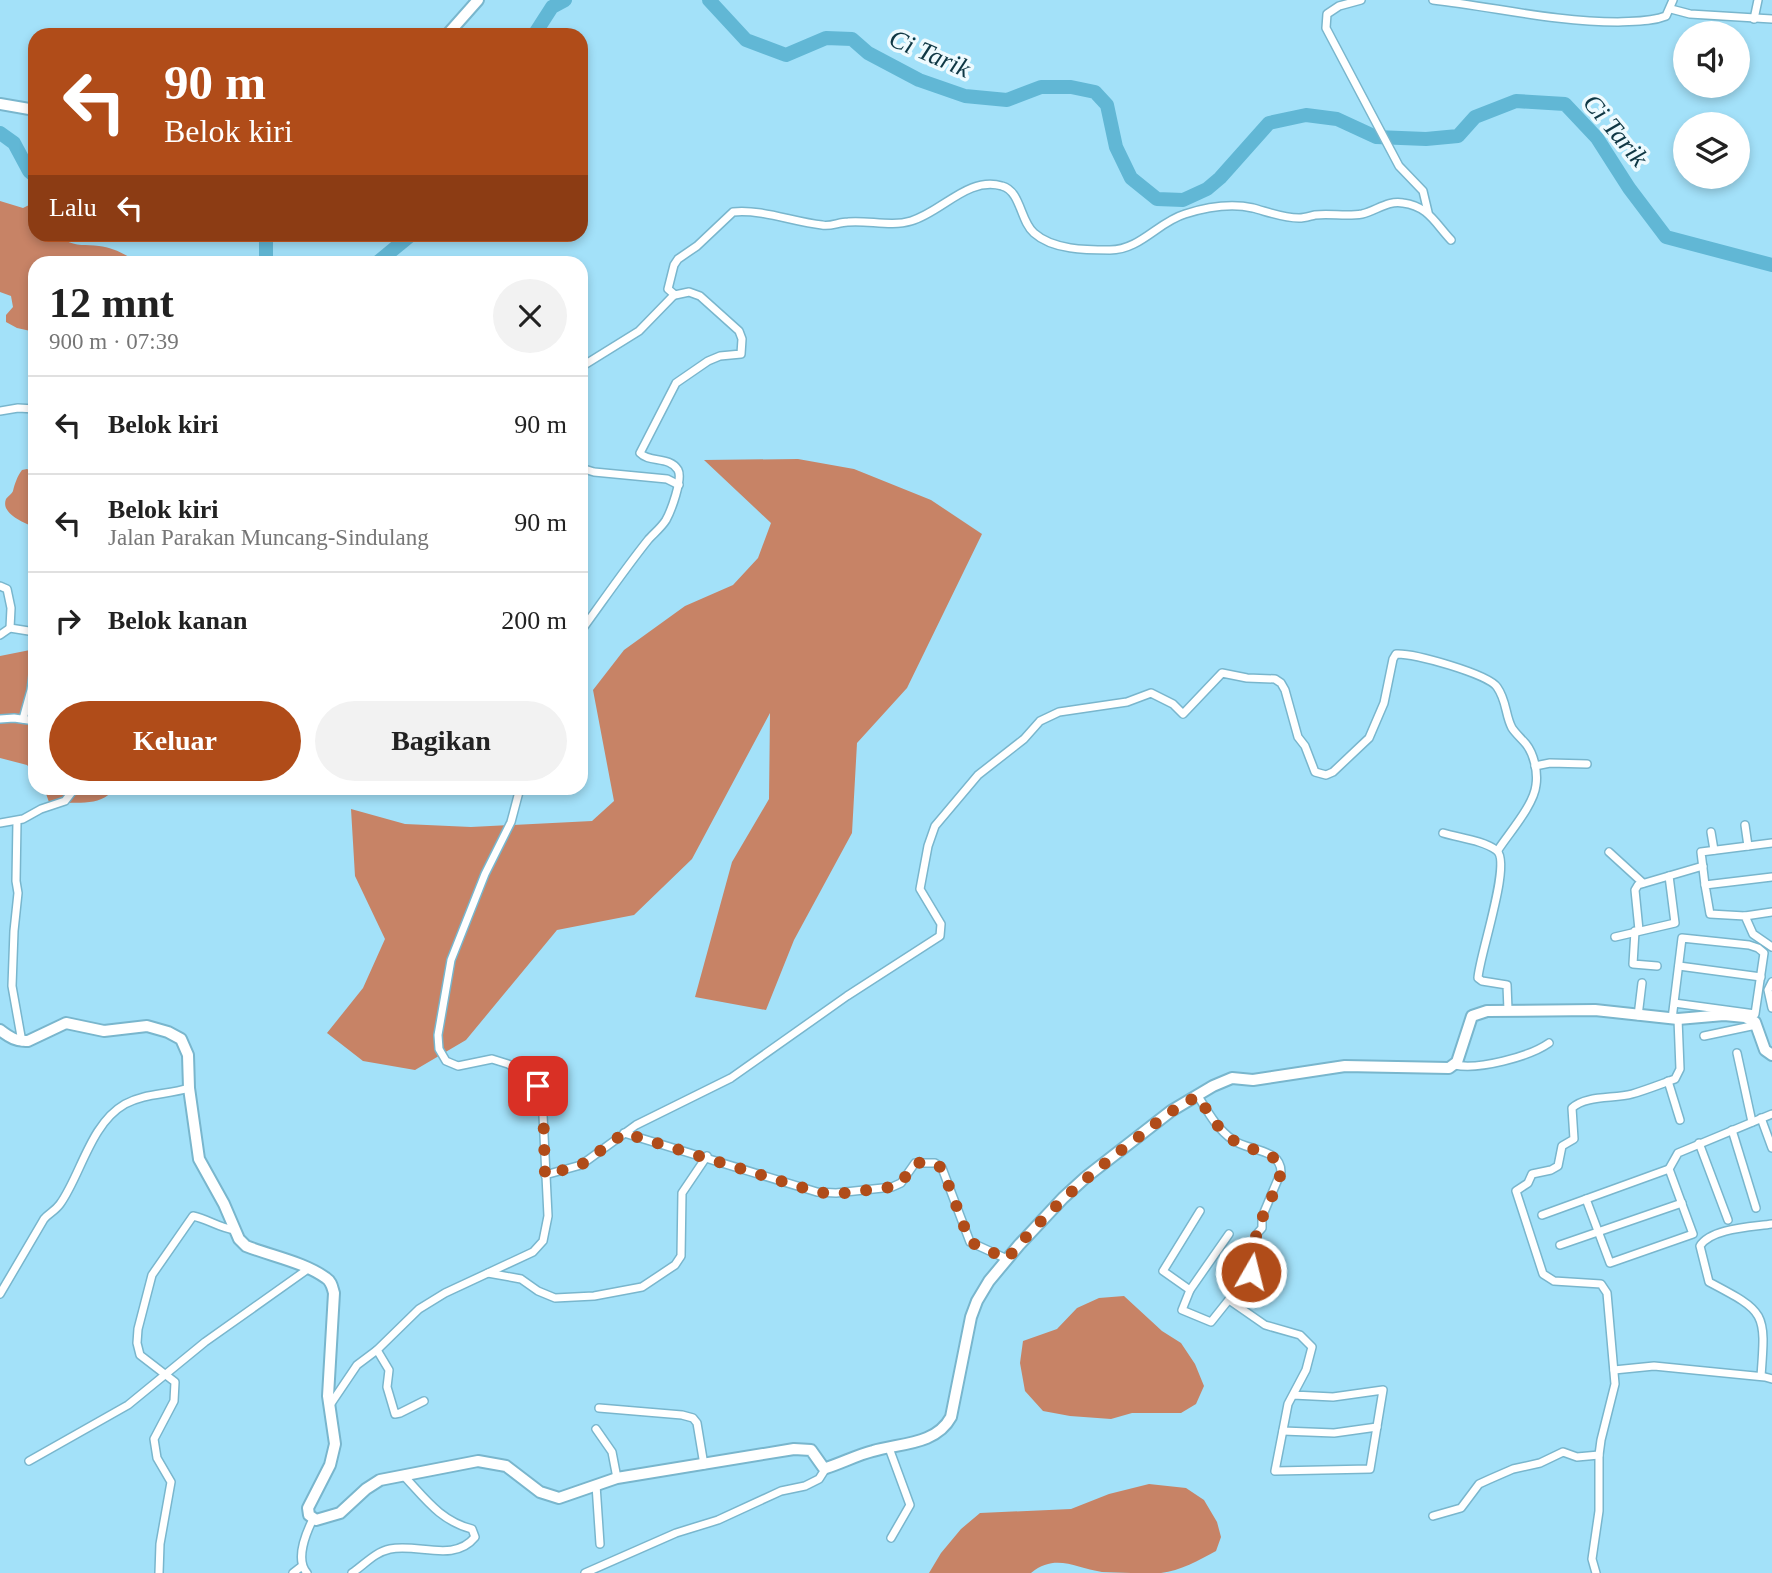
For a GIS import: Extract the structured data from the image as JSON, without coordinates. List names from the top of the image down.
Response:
{
  "water": ["Ci Tarik"],
  "page": {
    "turn": ["90 m", "Belok kiri"],
    "then": "Lalu",
    "heading": ["12 mnt", "900 m · 07:39"],
    "list": [
      {
        "name": "Belok kiri",
        "value": "90 m"
      },
      {
        "name": "Belok kiri",
        "note": "Jalan Parakan Muncang-Sindulang",
        "value": "90 m"
      },
      {
        "name": "Belok kanan",
        "value": "200 m"
      }
    ],
    "buttons": ["Keluar", "Bagikan"]
  }
}
